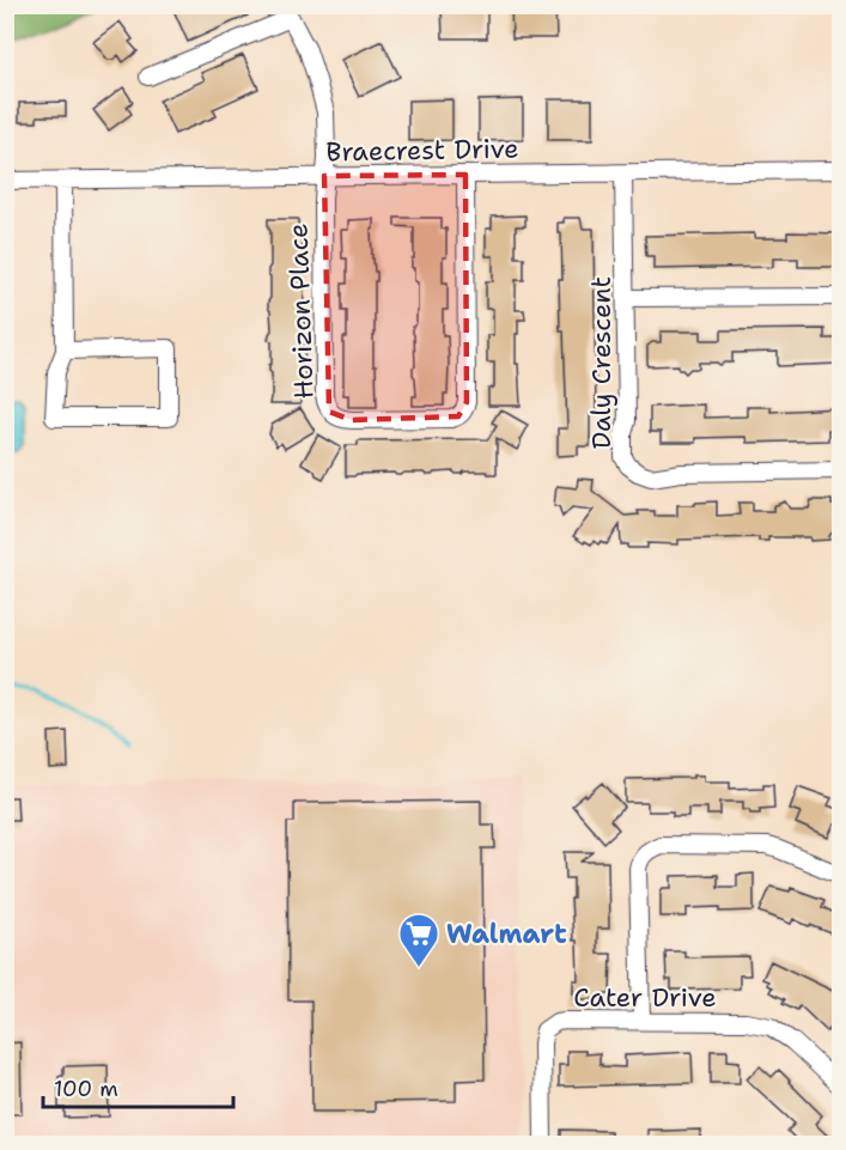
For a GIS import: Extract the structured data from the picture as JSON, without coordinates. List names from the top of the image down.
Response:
{
  "streets": {
    "street": [
      "Braecrest Drive",
      "Horizon Place",
      "Daly Crescent",
      "Cater Drive"
    ]
  },
  "crossings": [
    ["Braecrest Drive", "Horizon Place"],
    ["Braecrest Drive", "Daly Crescent"]
  ],
  "places": {
    "supermarket": ["Walmart"]
  },
  "scale_bar": "100 m"
}
